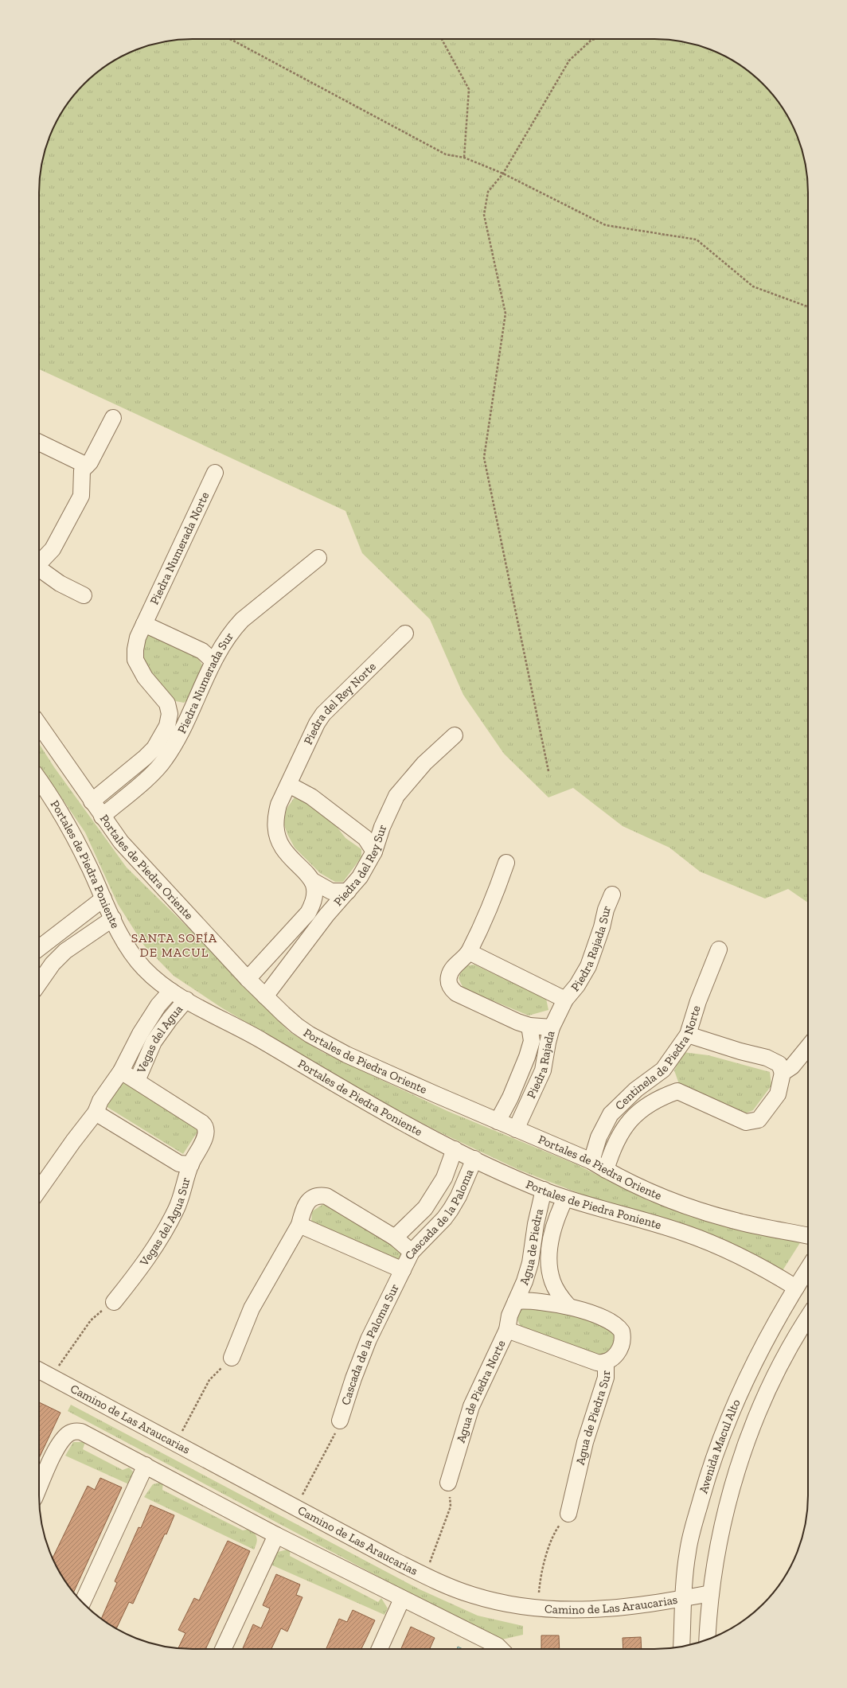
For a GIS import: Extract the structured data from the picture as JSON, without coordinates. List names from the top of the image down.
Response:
{
  "streets": {
    "street": [
      "Piedra Numerada Norte",
      "Piedra Numerada Sur",
      "Piedra del Rey Norte",
      "Portales de Piedra Poniente",
      "Piedra del Rey Sur",
      "Portales de Piedra Oriente",
      "Piedra Rajada Sur",
      "Vegas del Agua",
      "Centinela de Piedra Norte",
      "Piedra Rajada",
      "Cascada de la Paloma",
      "Vegas del Agua Sur",
      "Agua de Piedra",
      "Cascada de la Paloma Sur",
      "Agua de Piedra Norte",
      "Agua de Piedra Sur",
      "Camino de Las Araucarias",
      "Avenida Macul Alto"
    ]
  },
  "crossings": [
    ["Piedra Numerada Sur", "Portales de Piedra Oriente"],
    ["Piedra del Rey Norte", "Piedra del Rey Sur"],
    ["Portales de Piedra Poniente", "Vegas del Agua"],
    ["Portales de Piedra Poniente", "Cascada de la Paloma"],
    ["Portales de Piedra Poniente", "Agua de Piedra"],
    ["Portales de Piedra Poniente", "Avenida Macul Alto"],
    ["Piedra del Rey Sur", "Portales de Piedra Oriente"],
    ["Portales de Piedra Oriente", "Centinela de Piedra Norte"],
    ["Portales de Piedra Oriente", "Piedra Rajada"],
    ["Piedra Rajada Sur", "Piedra Rajada"],
    ["Vegas del Agua", "Vegas del Agua Sur"],
    ["Cascada de la Paloma", "Cascada de la Paloma Sur"],
    ["Agua de Piedra", "Agua de Piedra Norte"],
    ["Agua de Piedra", "Agua de Piedra Sur"],
    ["Camino de Las Araucarias", "Avenida Macul Alto"]
  ],
  "districts": ["SANTA SOFÍA DE MACUL"]
}
